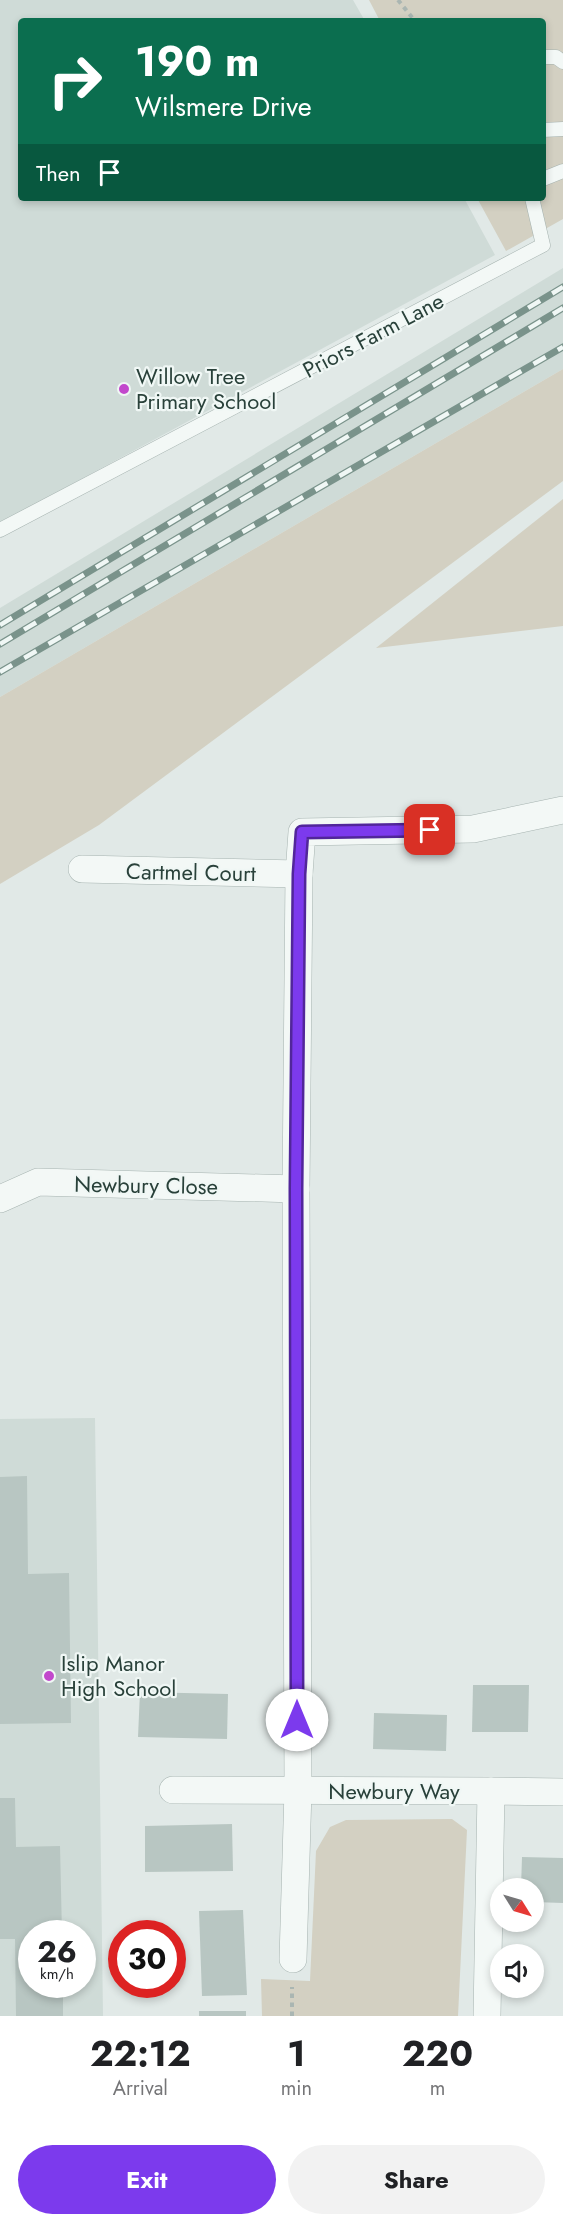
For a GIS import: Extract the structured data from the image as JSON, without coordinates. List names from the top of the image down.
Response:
{
  "streets": {
    "street": ["Cartmel Court", "Newbury Close", "Newbury Way"],
    "lane": ["Priors Farm Lane"]
  },
  "crossings": [
    ["Cartmel Court", "Newbury Way"],
    ["Newbury Close", "Newbury Way"]
  ],
  "places": ["Willow Tree Primary School", "Islip Manor High School"],
  "north": "bottom right",
  "page": {
    "turn": ["190 m", "Wilsmere Drive"],
    "then": "Then",
    "speed": "26 km/h",
    "limit": "30",
    "eta": [
      "22:12",
      "Arrival",
      "1",
      "min",
      "220",
      "m"
    ],
    "buttons": ["Exit", "Share"]
  }
}
